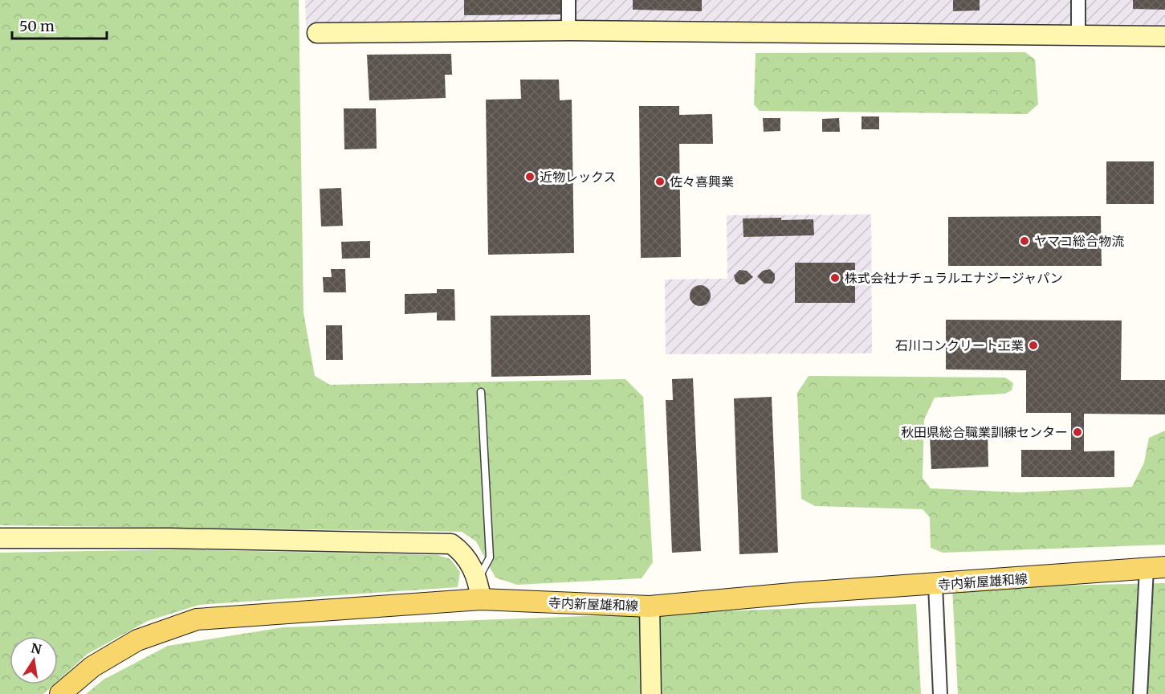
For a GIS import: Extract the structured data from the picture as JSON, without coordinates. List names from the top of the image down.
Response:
{
  "streets": {
    "main road": ["寺内新屋雄和線"]
  },
  "places": [
    "近物レックス",
    "佐々喜興業",
    "ヤマコ総合物流",
    "株式会社ナチュラルエナジージャパン",
    "石川コンクリート工業",
    "秋田県総合職業訓練センター"
  ],
  "scale_bar": "50 m",
  "north": "top"
}
